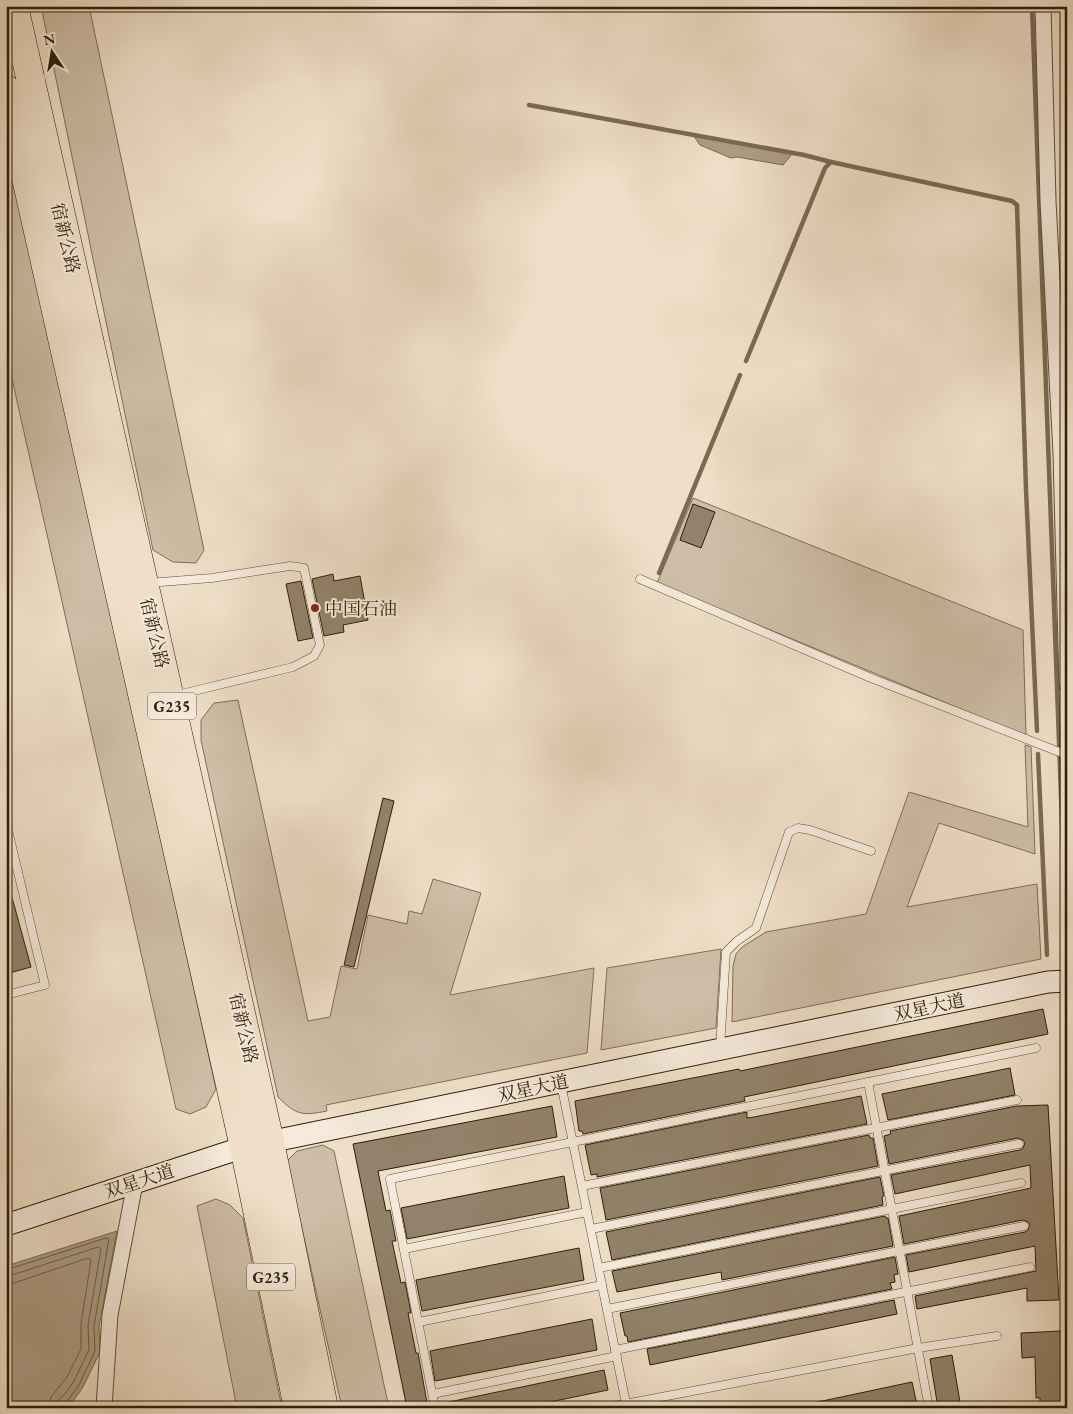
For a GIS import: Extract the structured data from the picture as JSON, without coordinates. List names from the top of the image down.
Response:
{
  "streets": {
    "highway": ["宿新公路", "G235"],
    "street": ["双星大道"]
  },
  "crossings": [
    ["宿新公路", "双星大道"]
  ],
  "places": ["中国石油"],
  "north": "top"
}
